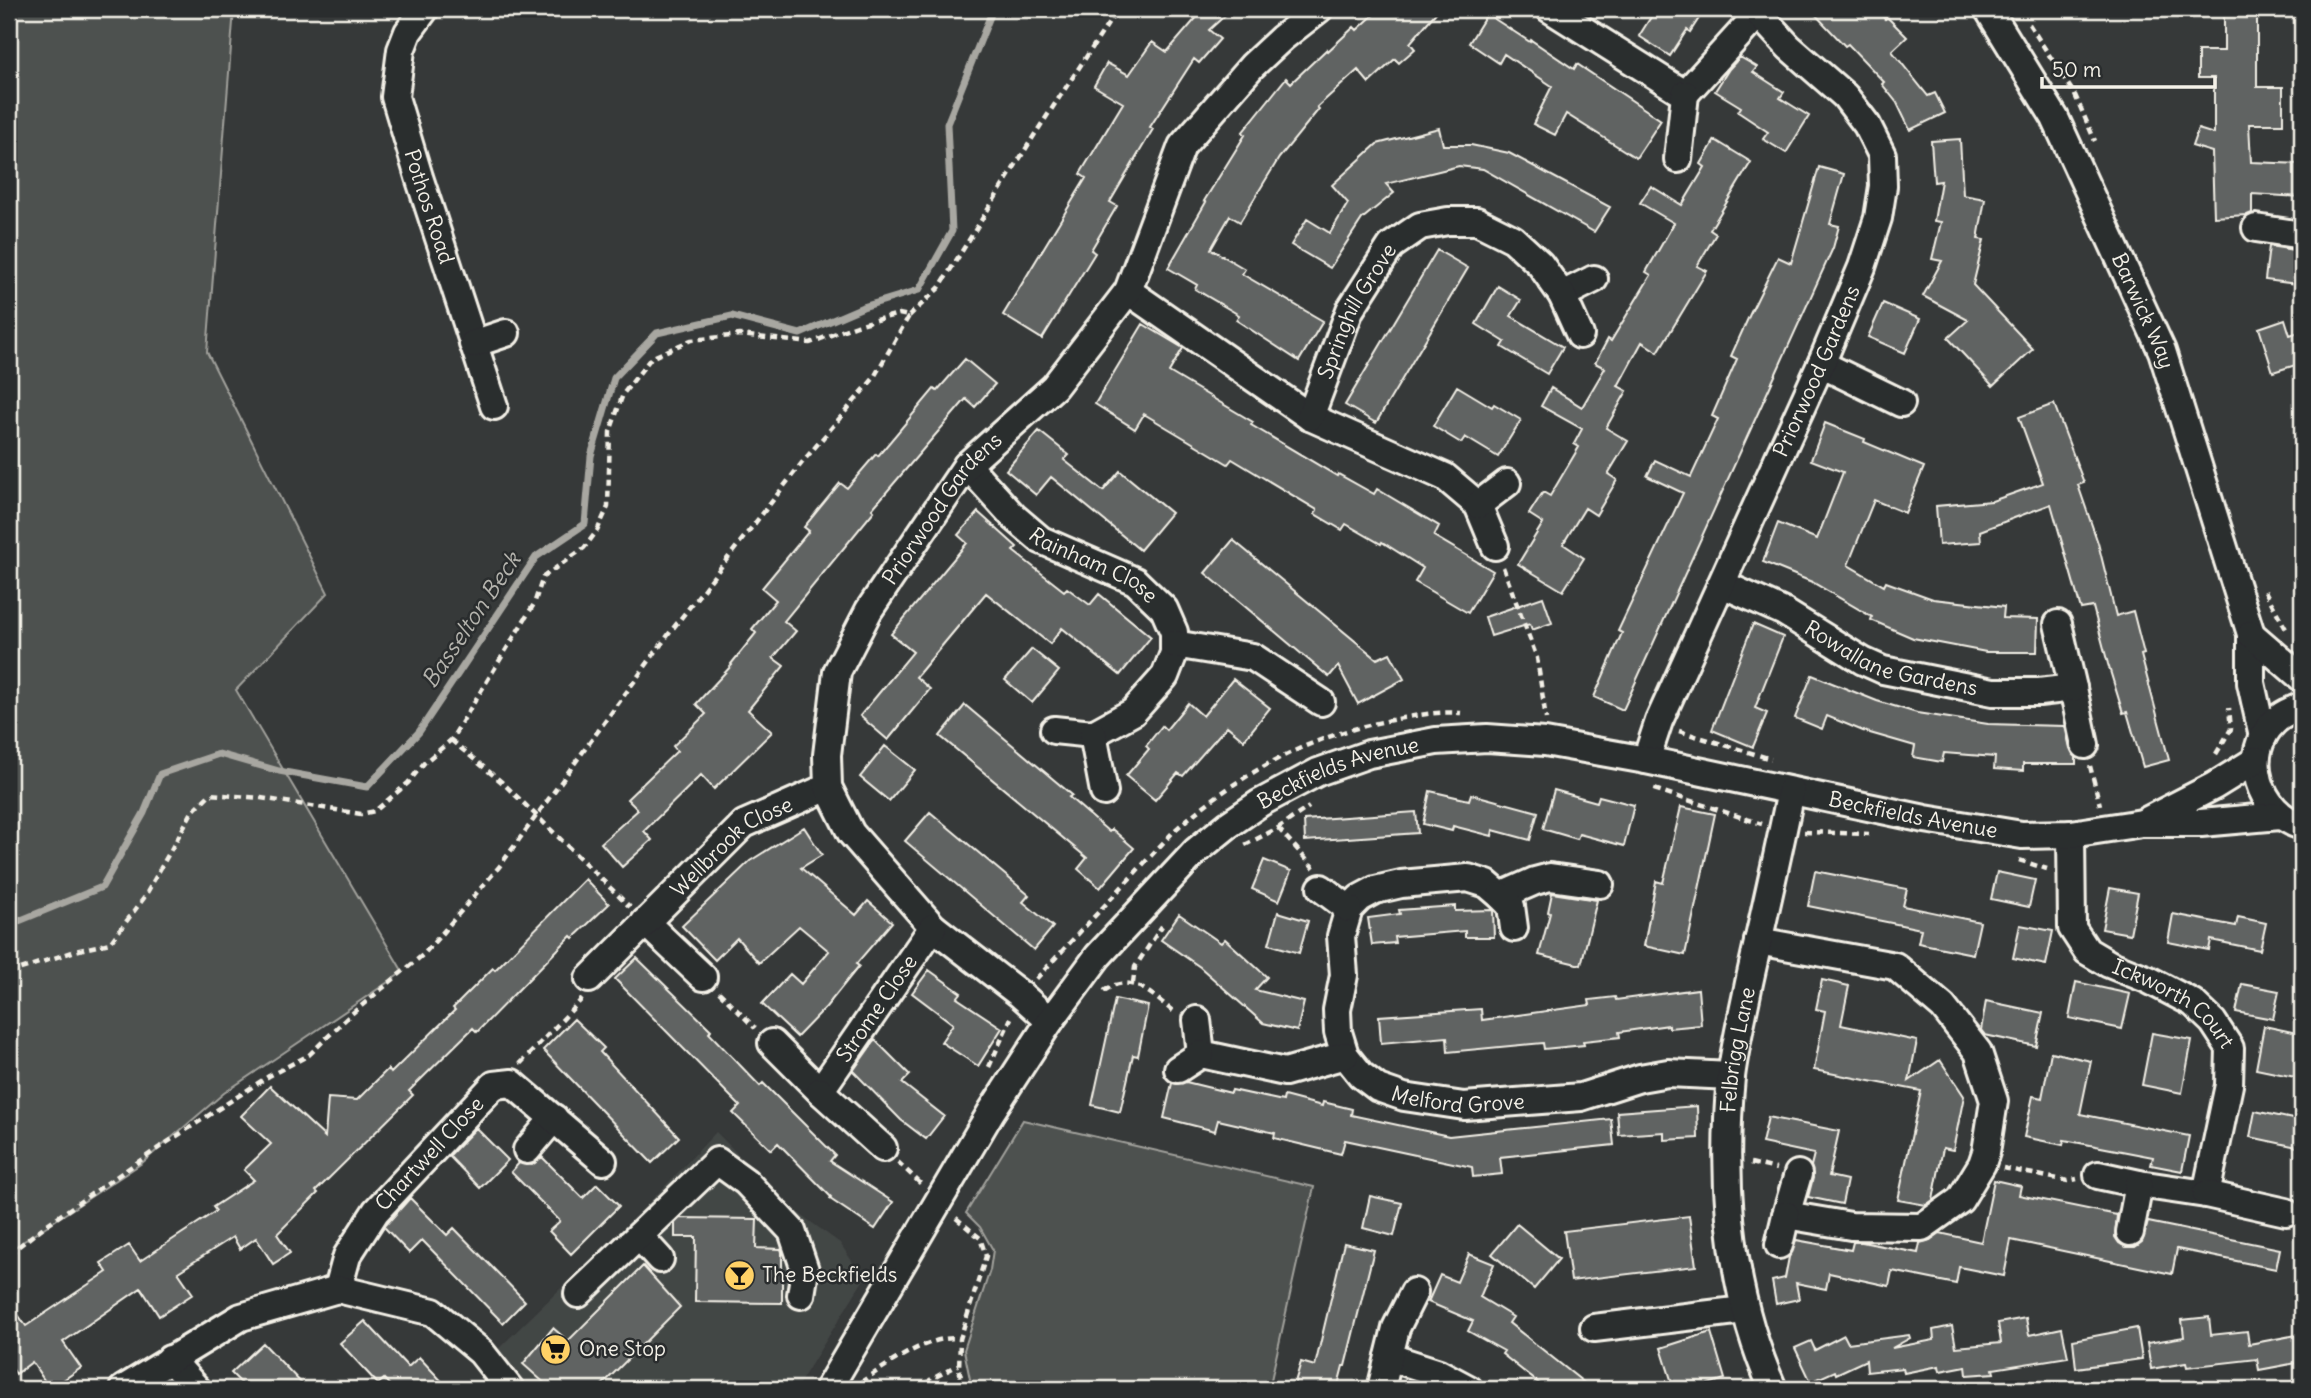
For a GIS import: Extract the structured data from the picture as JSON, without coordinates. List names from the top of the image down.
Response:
{
  "streets": {
    "street": [
      "Pothos Road",
      "Barwick Way",
      "Springhill Grove",
      "Priorwood Gardens",
      "Rainham Close",
      "Rowallane Gardens",
      "Beckfields Avenue",
      "Wellbrook Close",
      "Ickworth Court",
      "Strome Close",
      "Felbrigg Lane",
      "Melford Grove",
      "Chartwell Close"
    ]
  },
  "crossings": [
    ["Barwick Way", "Beckfields Avenue"],
    ["Priorwood Gardens", "Rainham Close"],
    ["Priorwood Gardens", "Rowallane Gardens"],
    ["Priorwood Gardens", "Beckfields Avenue"],
    ["Priorwood Gardens", "Wellbrook Close"],
    ["Priorwood Gardens", "Strome Close"],
    ["Beckfields Avenue", "Ickworth Court"],
    ["Beckfields Avenue", "Felbrigg Lane"],
    ["Felbrigg Lane", "Melford Grove"]
  ],
  "water": ["Basselton Beck"],
  "places": {
    "bar": ["The Beckfields"],
    "supermarket": ["One Stop"]
  },
  "scale_bar": "50 m"
}
